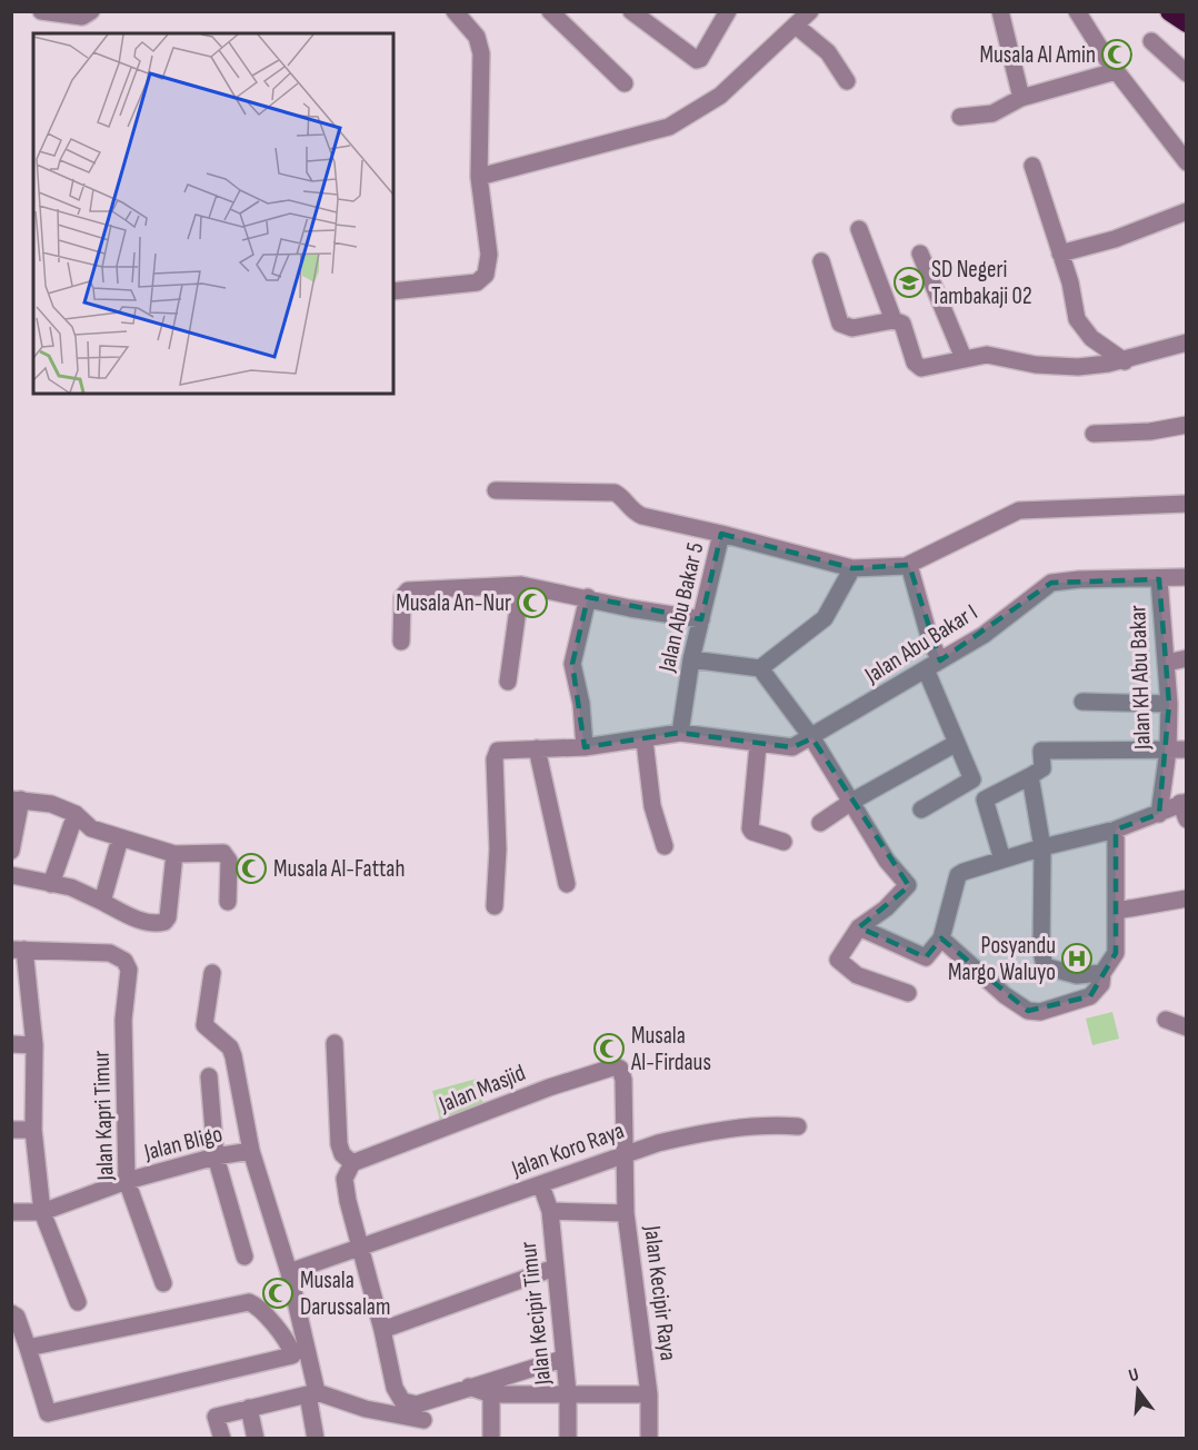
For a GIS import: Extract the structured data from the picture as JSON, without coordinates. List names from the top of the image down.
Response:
{
  "streets": {
    "street": [
      "Jalan Abu Bakar 5",
      "Jalan Abu Bakar I",
      "Jalan KH Abu Bakar",
      "Jalan Masjid",
      "Jalan Kapri Timur",
      "Jalan Bligo",
      "Jalan Koro Raya",
      "Jalan Kecipir Raya",
      "Jalan Kecipir Timur"
    ]
  },
  "crossings": [
    ["Jalan Abu Bakar 5", "Jalan Abu Bakar I"],
    ["Jalan Abu Bakar I", "Jalan KH Abu Bakar"],
    ["Jalan Masjid", "Jalan Kecipir Raya"],
    ["Jalan Kapri Timur", "Jalan Bligo"],
    ["Jalan Koro Raya", "Jalan Kecipir Raya"],
    ["Jalan Koro Raya", "Jalan Kecipir Timur"]
  ],
  "places": {
    "mosque": [
      "Musala Al Amin",
      "Musala An-Nur",
      "Musala Al-Fattah",
      "Musala Al-Firdaus",
      "Musala Darussalam"
    ],
    "school or university": ["SD Negeri Tambakaji 02"],
    "hospital": ["Posyandu Margo Waluyo"]
  },
  "north": "top"
}
